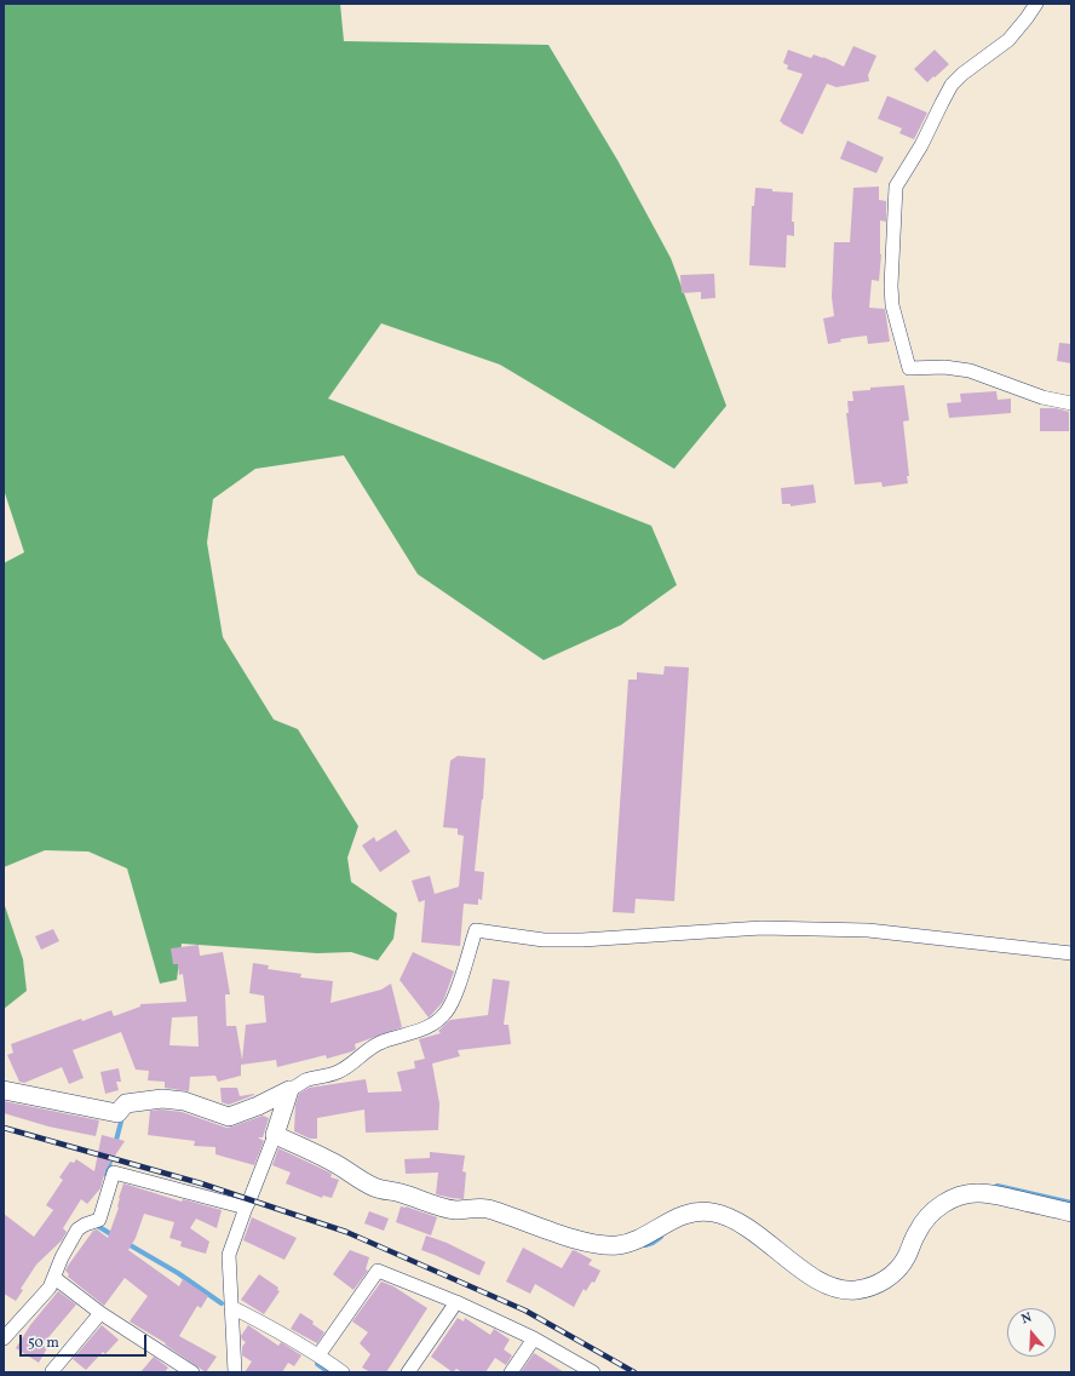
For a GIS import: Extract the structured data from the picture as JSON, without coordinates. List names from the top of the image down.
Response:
{
  "scale_bar": "50 m",
  "north": "top"
}
